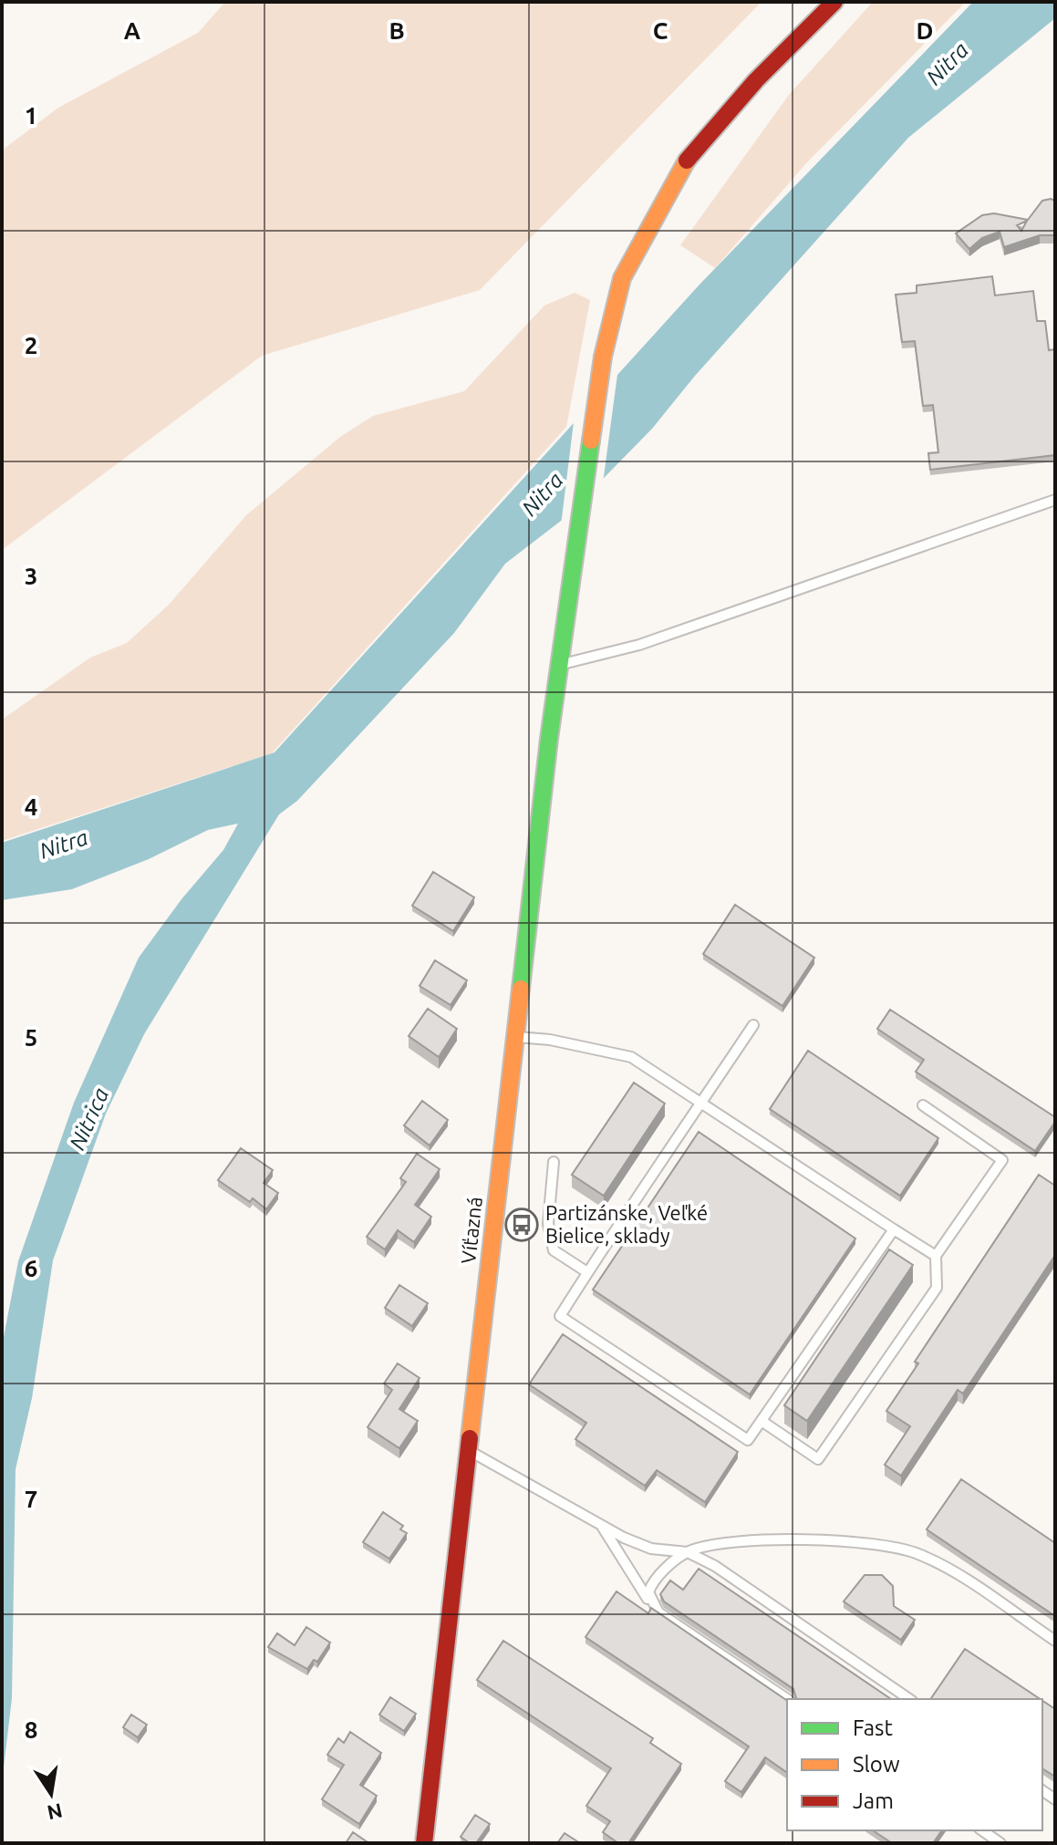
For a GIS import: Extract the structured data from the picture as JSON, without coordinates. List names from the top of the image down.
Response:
{
  "streets": {
    "main road": ["Víťazná"]
  },
  "water": ["Nitra", "Nitrica"],
  "places": {
    "bus stop": ["Partizánske, Veľké Bielice, sklady"]
  },
  "legend": ["Fast", "Slow", "Jam"],
  "north": "bottom",
  "grid": {
    "columns": [
      "A",
      "B",
      "C",
      "D"
    ],
    "rows": [
      "1",
      "2",
      "3",
      "4",
      "5",
      "6",
      "7",
      "8"
    ]
  }
}
